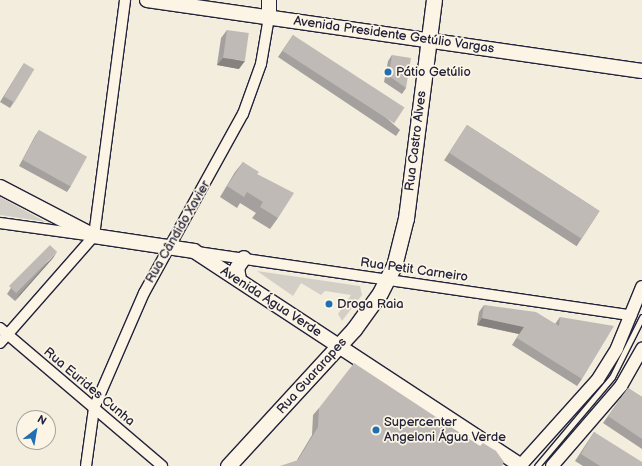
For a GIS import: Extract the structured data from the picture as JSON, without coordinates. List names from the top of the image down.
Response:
{
  "streets": {
    "main road": [
      "Avenida Presidente Getúlio Vargas",
      "Rua Castro Alves",
      "Rua Cândido Xavier",
      "Avenida Água Verde",
      "Rua Guararapes"
    ],
    "street": ["Rua Petit Carneiro", "Rua Eurides Cunha"]
  },
  "crossings": [
    ["Avenida Presidente Getúlio Vargas", "Rua Castro Alves"],
    ["Avenida Presidente Getúlio Vargas", "Rua Cândido Xavier"],
    ["Rua Castro Alves", "Rua Petit Carneiro"],
    ["Rua Castro Alves", "Rua Guararapes"],
    ["Rua Cândido Xavier", "Avenida Água Verde"],
    ["Rua Cândido Xavier", "Rua Eurides Cunha"],
    ["Rua Petit Carneiro", "Avenida Água Verde"],
    ["Rua Petit Carneiro", "Rua Guararapes"],
    ["Avenida Água Verde", "Rua Guararapes"]
  ],
  "places": ["Pátio Getúlio", "Droga Raia", "Supercenter Angeloni Água Verde"],
  "north": "top right"
}
